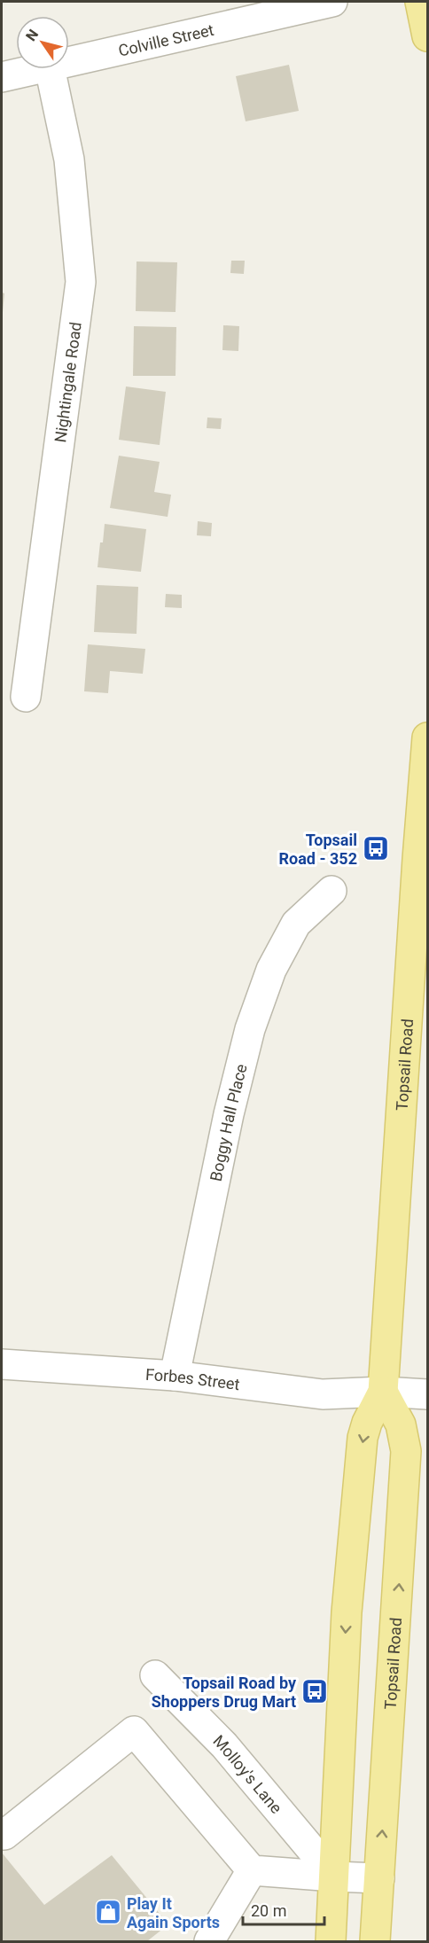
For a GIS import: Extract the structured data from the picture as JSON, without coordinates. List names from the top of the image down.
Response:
{
  "streets": {
    "main road": ["Topsail Road"],
    "street": [
      "Colville Street",
      "Nightingale Road",
      "Boggy Hall Place",
      "Forbes Street",
      "Molloy's Lane"
    ]
  },
  "crossings": [
    ["Topsail Road", "Forbes Street"],
    ["Topsail Road", "Molloy's Lane"],
    ["Boggy Hall Place", "Forbes Street"]
  ],
  "places": {
    "bus stop": ["Topsail Road - 352", "Topsail Road by Shoppers Drug Mart"],
    "shop": ["Play It Again Sports"]
  },
  "scale_bar": "20 m",
  "north": "top left"
}
